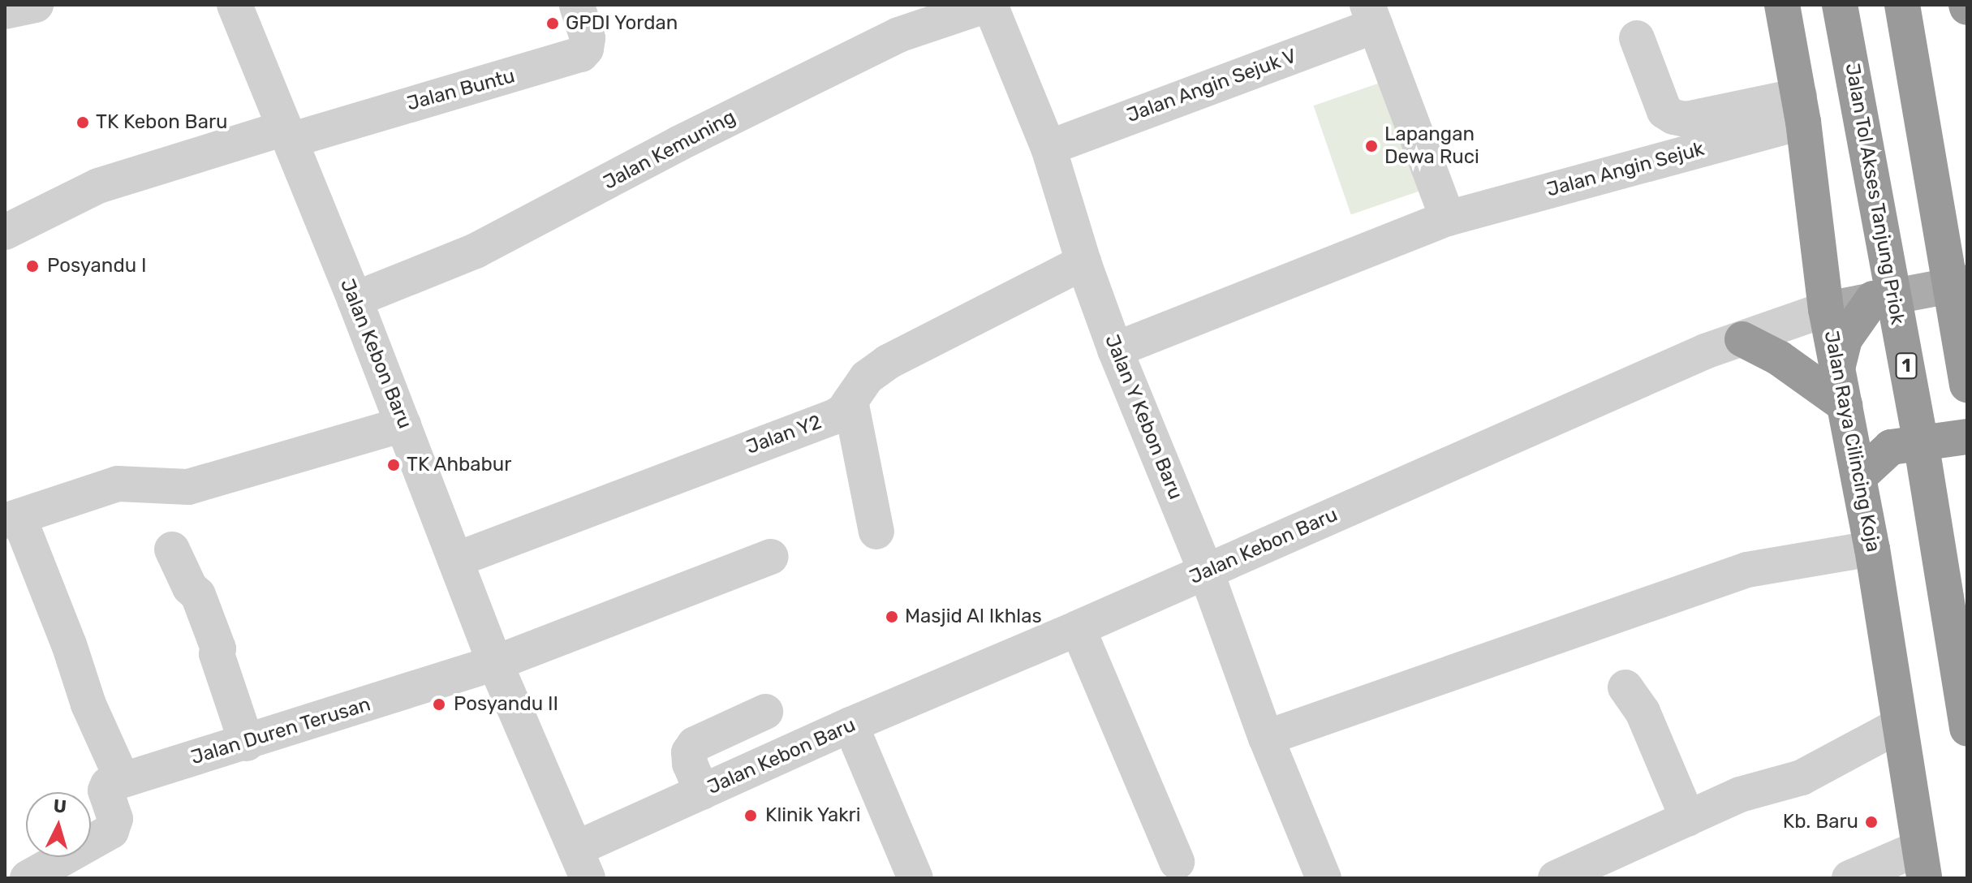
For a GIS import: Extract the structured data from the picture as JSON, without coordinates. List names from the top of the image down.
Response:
{
  "streets": {
    "highway": ["Jalan Tol Akses Tanjung Priok", "1", "Jalan Raya Cilincing Koja"],
    "street": [
      "Jalan Angin Sejuk V",
      "Jalan Buntu",
      "Jalan Kemuning",
      "Jalan Angin Sejuk",
      "Jalan Kebon Baru",
      "Jalan Y Kebon Baru",
      "Jalan Y2",
      "Jalan Duren Terusan"
    ]
  },
  "crossings": [
    ["Jalan Angin Sejuk V", "Jalan Y Kebon Baru"],
    ["Jalan Buntu", "Jalan Kebon Baru"],
    ["Jalan Kemuning", "Jalan Kebon Baru"],
    ["Jalan Angin Sejuk", "Jalan Y Kebon Baru"],
    ["Jalan Angin Sejuk", "Jalan Raya Cilincing Koja"],
    ["Jalan Kebon Baru", "Jalan Y Kebon Baru"],
    ["Jalan Kebon Baru", "Jalan Y2"],
    ["Jalan Kebon Baru", "Jalan Raya Cilincing Koja"],
    ["Jalan Kebon Baru", "Jalan Duren Terusan"],
    ["Jalan Y Kebon Baru", "Jalan Y2"]
  ],
  "places": [
    "GPDI Yordan",
    "TK Kebon Baru",
    "Lapangan Dewa Ruci",
    "Posyandu I",
    "TK Ahbabur",
    "Masjid Al Ikhlas",
    "Posyandu II",
    "Klinik Yakri",
    "Kb. Baru"
  ],
  "north": "top"
}
